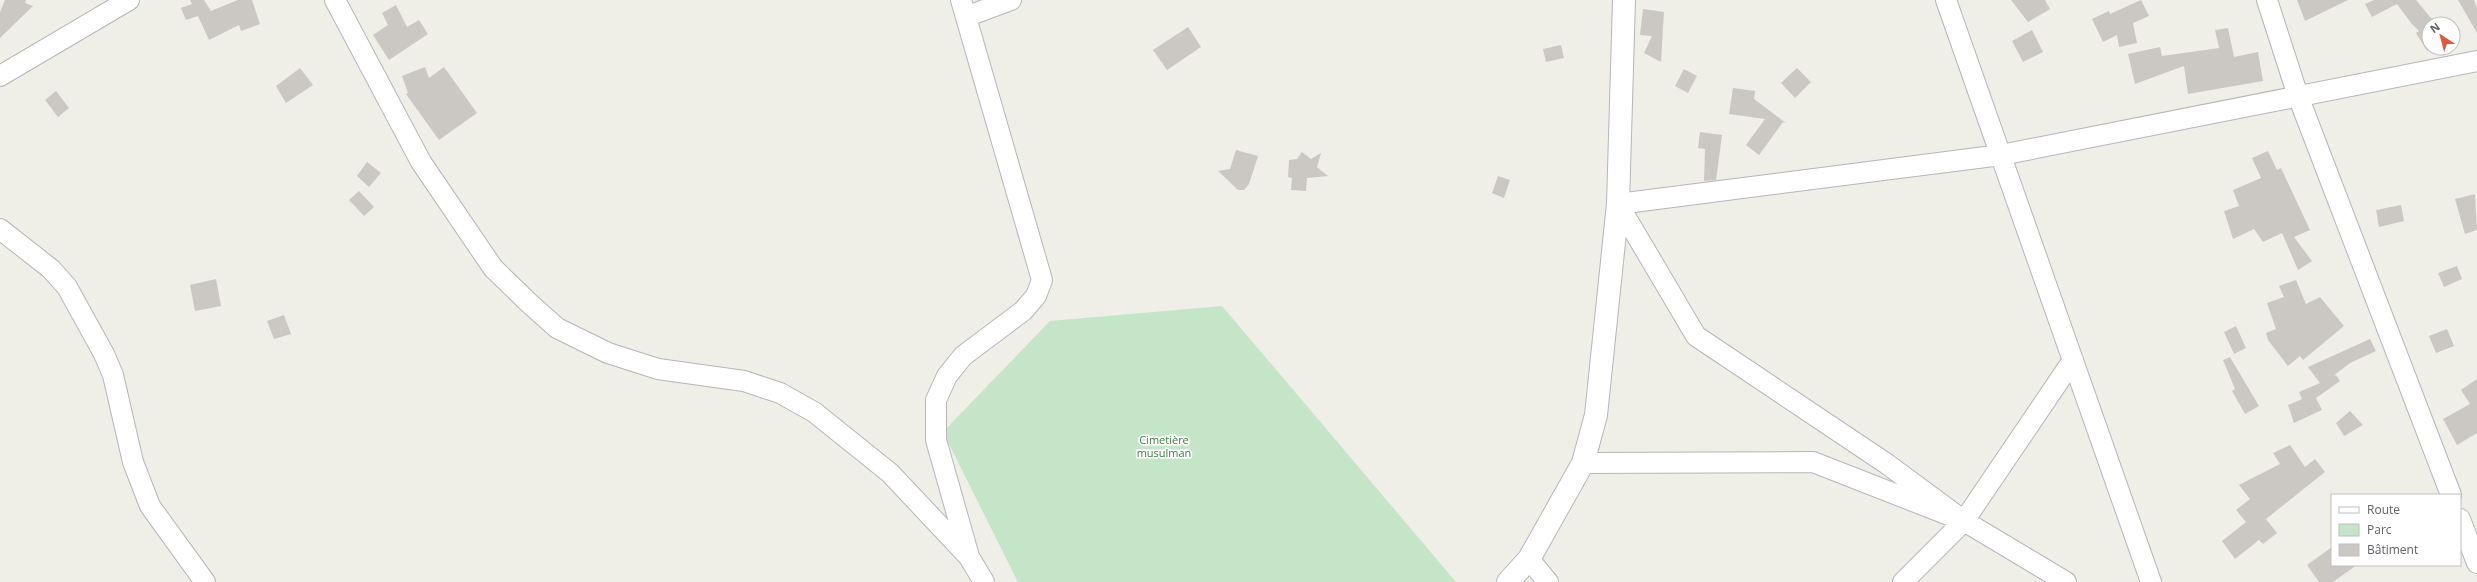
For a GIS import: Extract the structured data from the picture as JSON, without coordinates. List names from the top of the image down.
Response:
{
  "parks": ["Cimetière musulman"],
  "legend": ["Route", "Parc", "Bâtiment"],
  "north": "top left"
}
